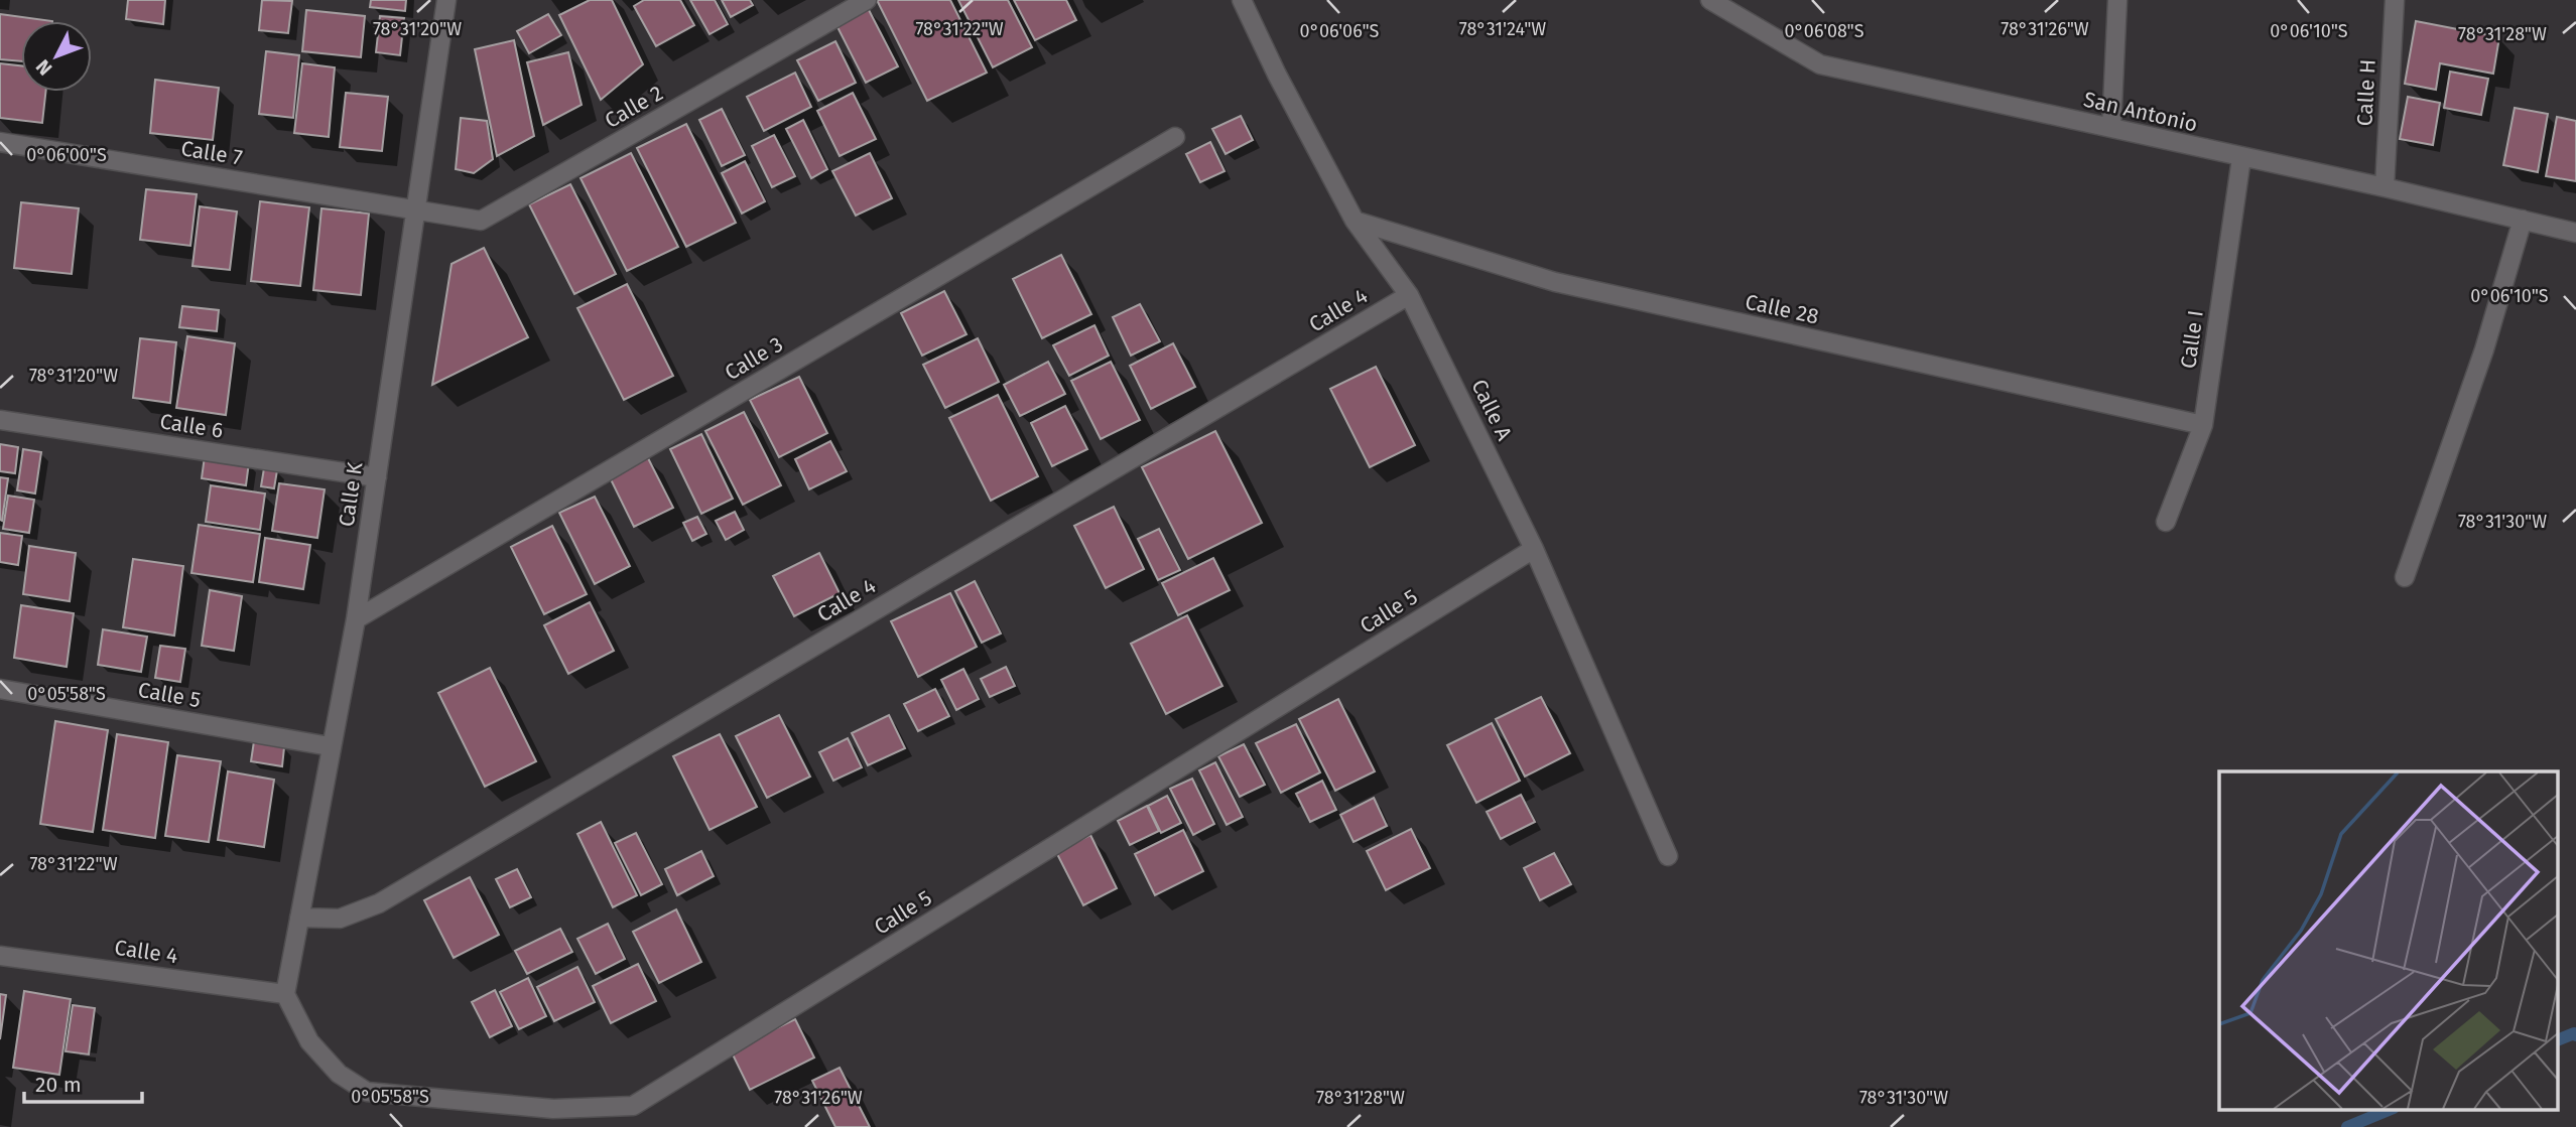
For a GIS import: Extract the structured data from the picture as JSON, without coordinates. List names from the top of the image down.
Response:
{
  "streets": {
    "street": [
      "Calle H",
      "Calle 2",
      "San Antonio",
      "Calle 7",
      "Calle 28",
      "Calle 4",
      "Calle I",
      "Calle 3",
      "Calle A",
      "Calle 6",
      "Calle K",
      "Calle 5"
    ]
  },
  "crossings": [
    ["Calle H", "San Antonio"],
    ["Calle 2", "Calle 7"],
    ["Calle 2", "Calle K"],
    ["San Antonio", "Calle I"],
    ["Calle 7", "Calle K"],
    ["Calle 28", "Calle I"],
    ["Calle 28", "Calle A"],
    ["Calle 4", "Calle A"],
    ["Calle 4", "Calle K"],
    ["Calle 4", "Calle 5"],
    ["Calle 3", "Calle K"],
    ["Calle A", "Calle 5"],
    ["Calle 6", "Calle K"],
    ["Calle K", "Calle 5"]
  ],
  "scale_bar": "20 m",
  "north": "bottom left",
  "coordinates": [
    "78°31'20\"W",
    "78°31'22\"W",
    "78°31'24\"W",
    "78°31'26\"W",
    "0°06'06\"S",
    "0°06'08\"S",
    "0°06'10\"S",
    "78°31'28\"W",
    "0°06'00\"S",
    "78°31'30\"W",
    "0°05'58\"S"
  ]
}
